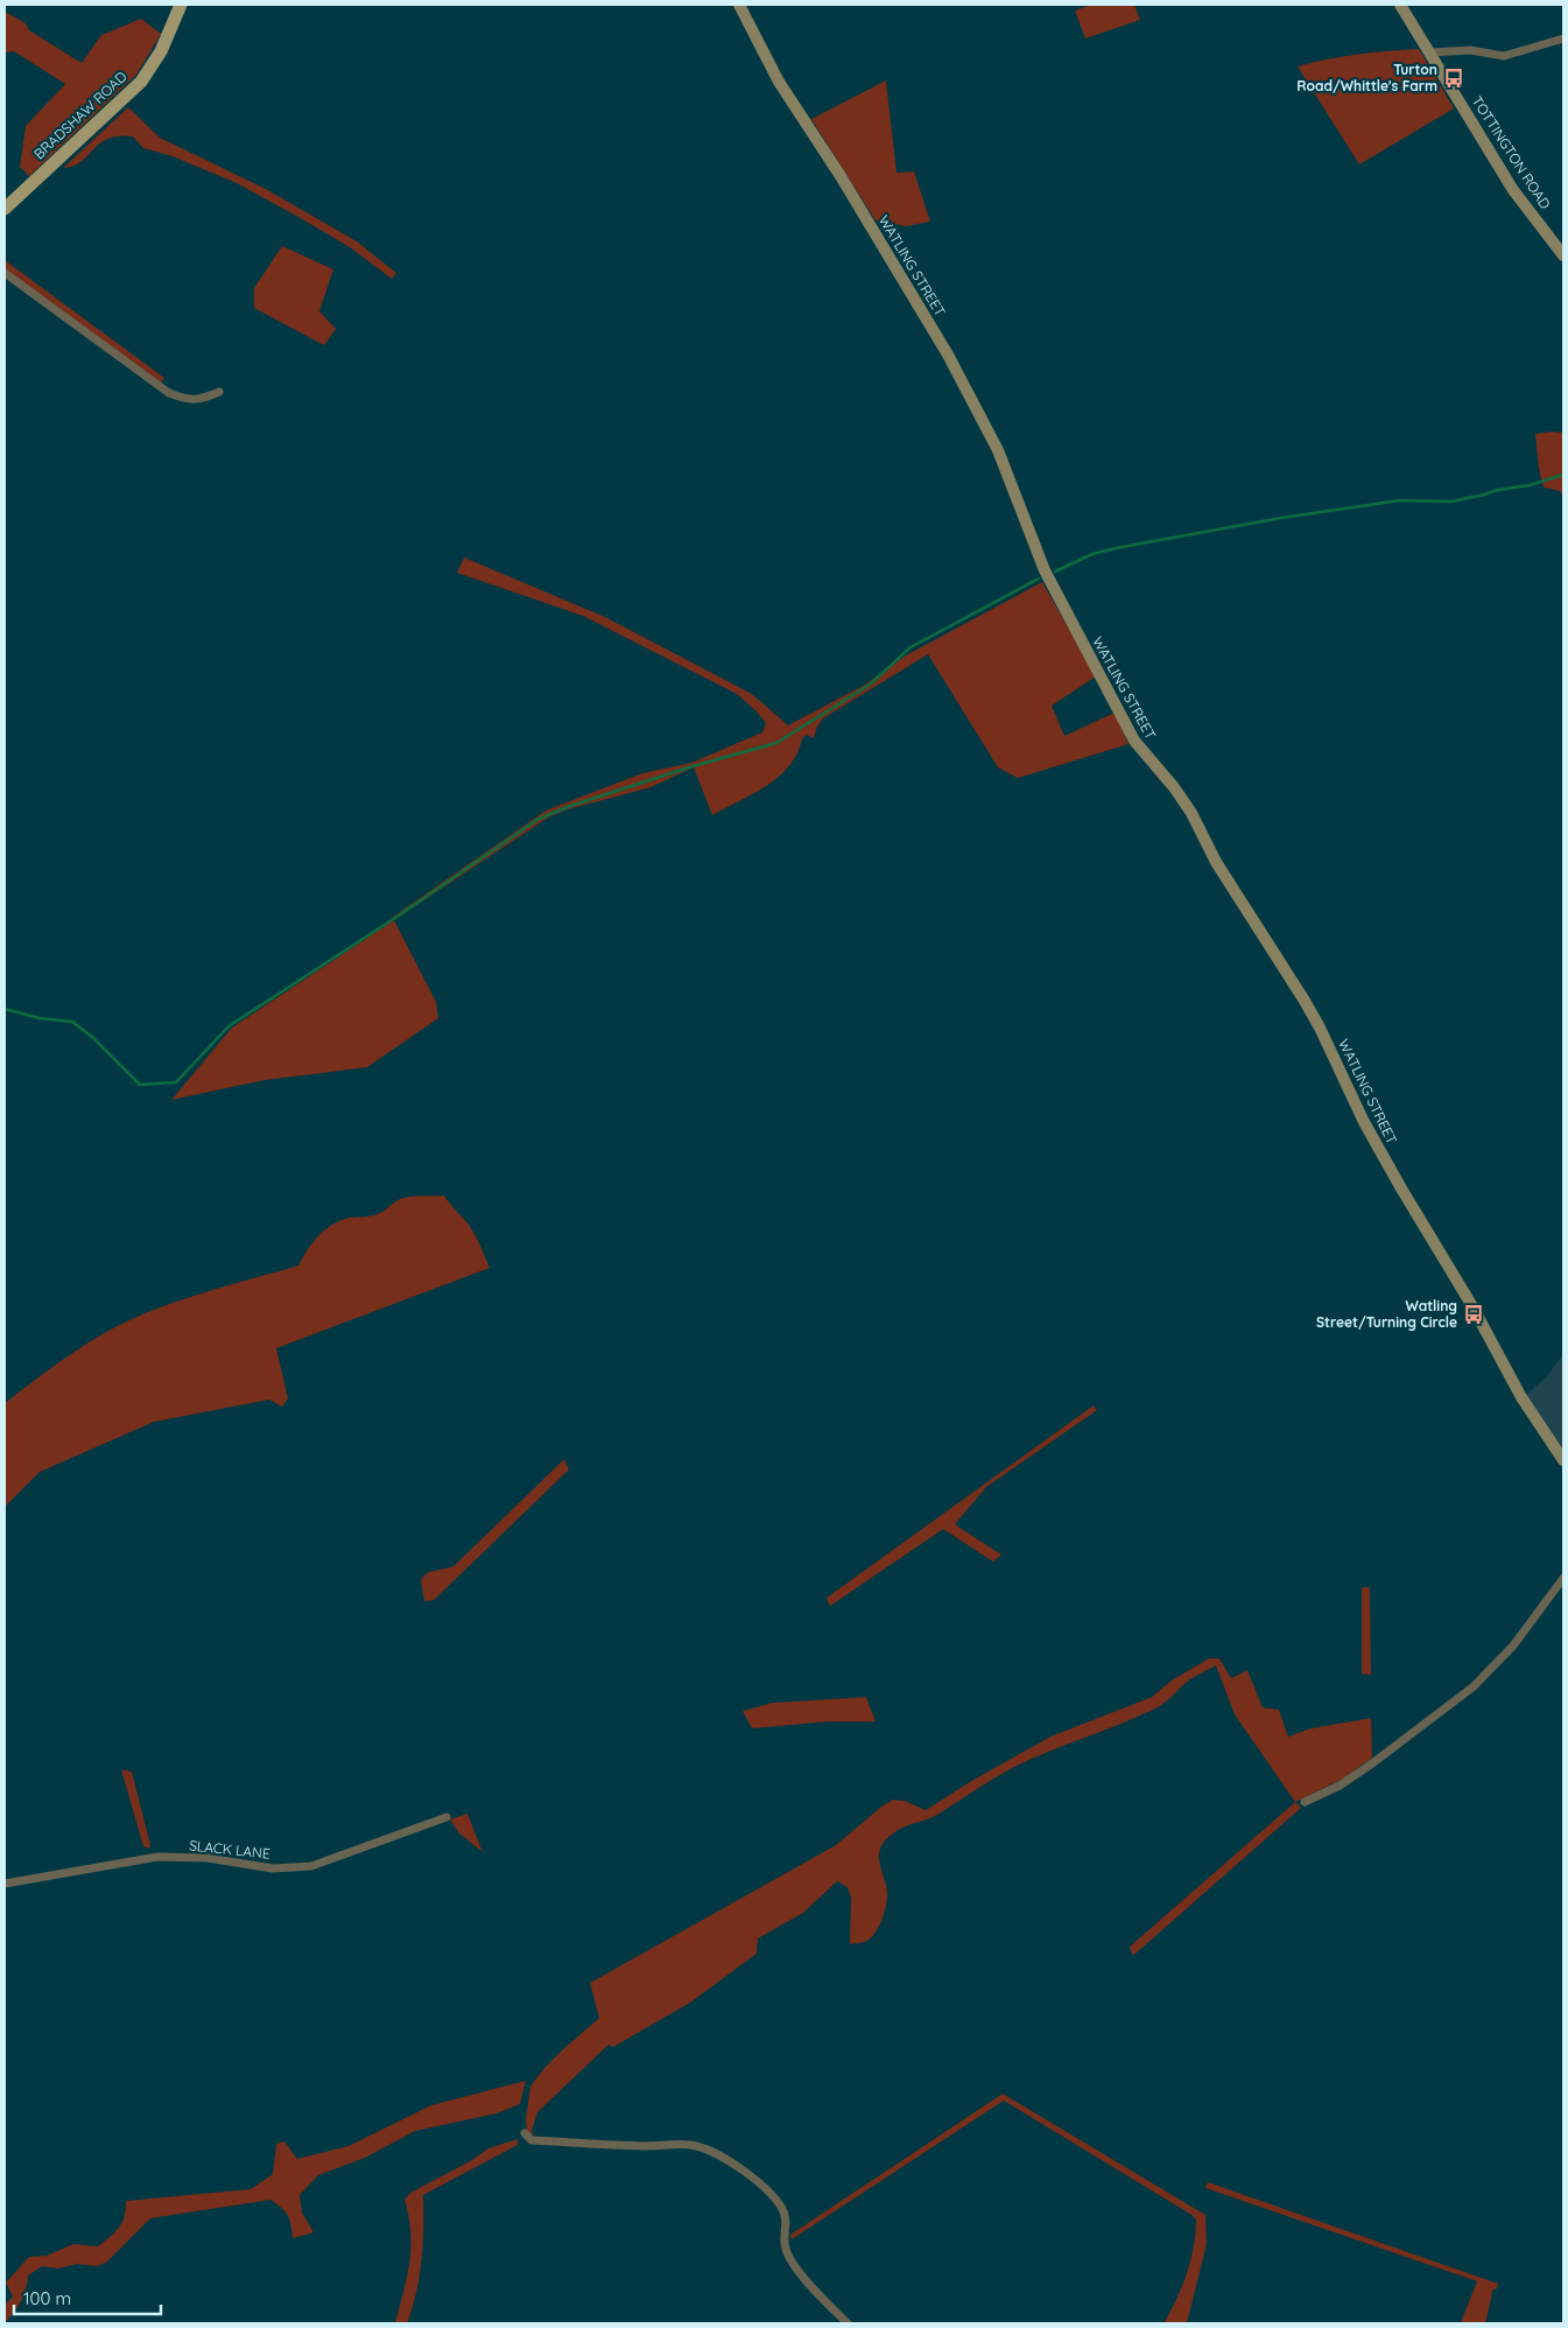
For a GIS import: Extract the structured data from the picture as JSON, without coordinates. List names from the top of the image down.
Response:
{
  "streets": {
    "main road": ["BRADSHAW ROAD"],
    "street": ["TOTTINGTON ROAD", "WATLING STREET", "SLACK LANE"]
  },
  "places": {
    "bus stop": ["Turton Road/Whittle's Farm", "Watling Street/Turning Circle"]
  },
  "scale_bar": "100 m"
}
